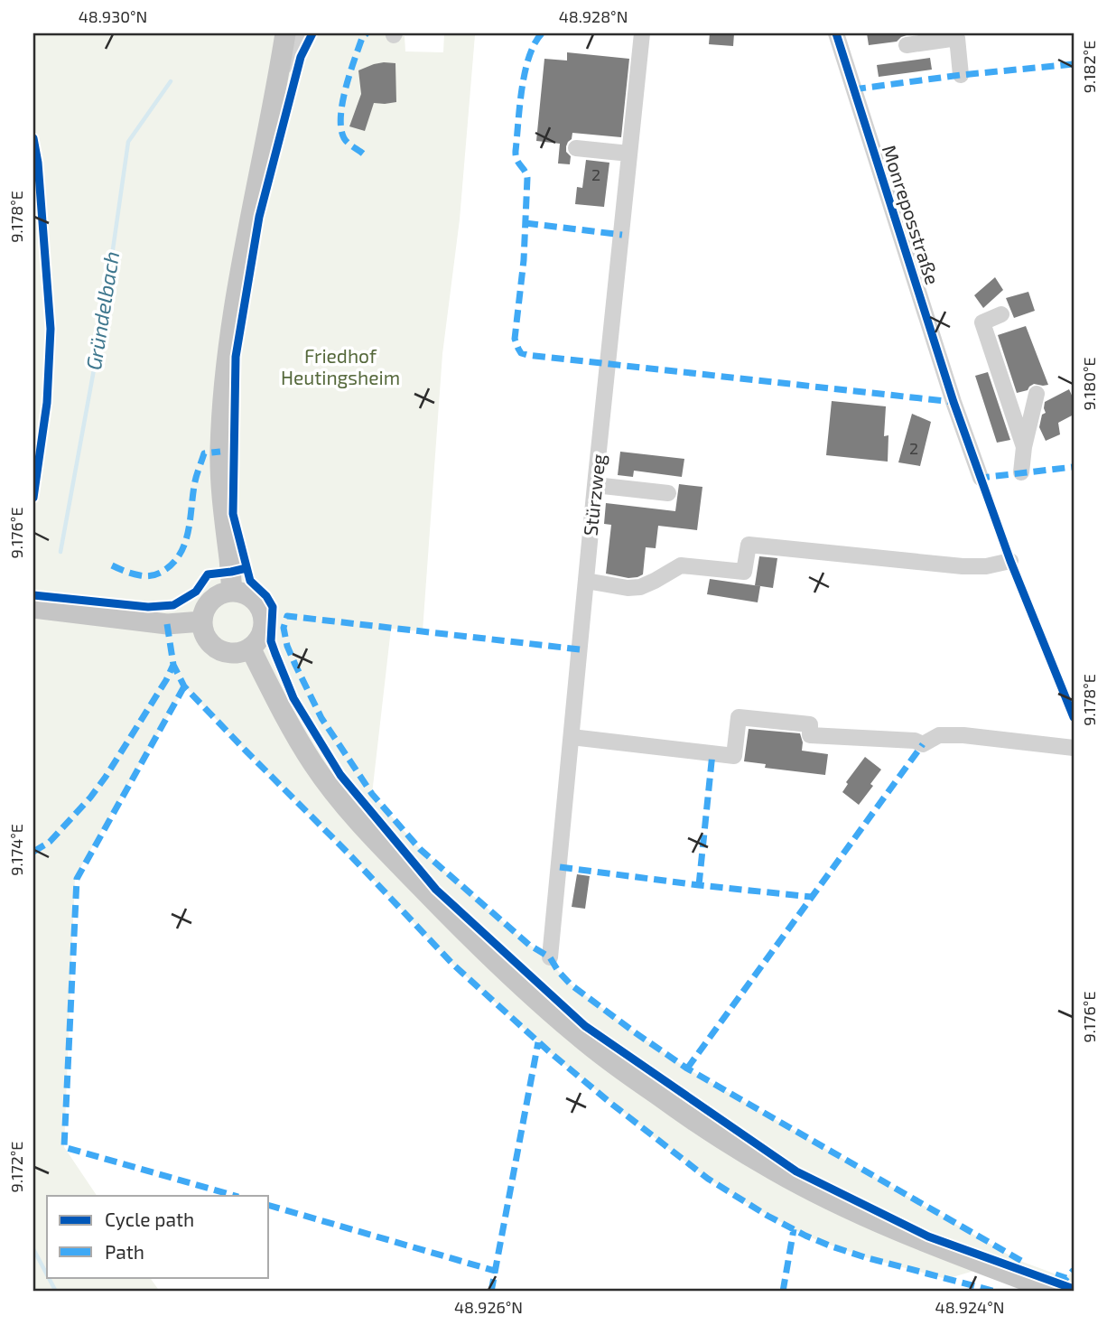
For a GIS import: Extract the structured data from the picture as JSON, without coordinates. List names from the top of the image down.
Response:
{
  "streets": {
    "street": ["Monreposstraße", "Stürzweg"]
  },
  "water": ["Gründelbach"],
  "parks": ["Friedhof Heutingsheim"],
  "house_numbers": ["2", "2"],
  "legend": ["Cycle path", "Path"],
  "coordinates": [
    "48.930°N",
    "48.928°N",
    "9.182°E",
    "9.178°E",
    "9.180°E",
    "9.176°E",
    "9.174°E",
    "9.172°E",
    "48.926°N",
    "48.924°N"
  ]
}
